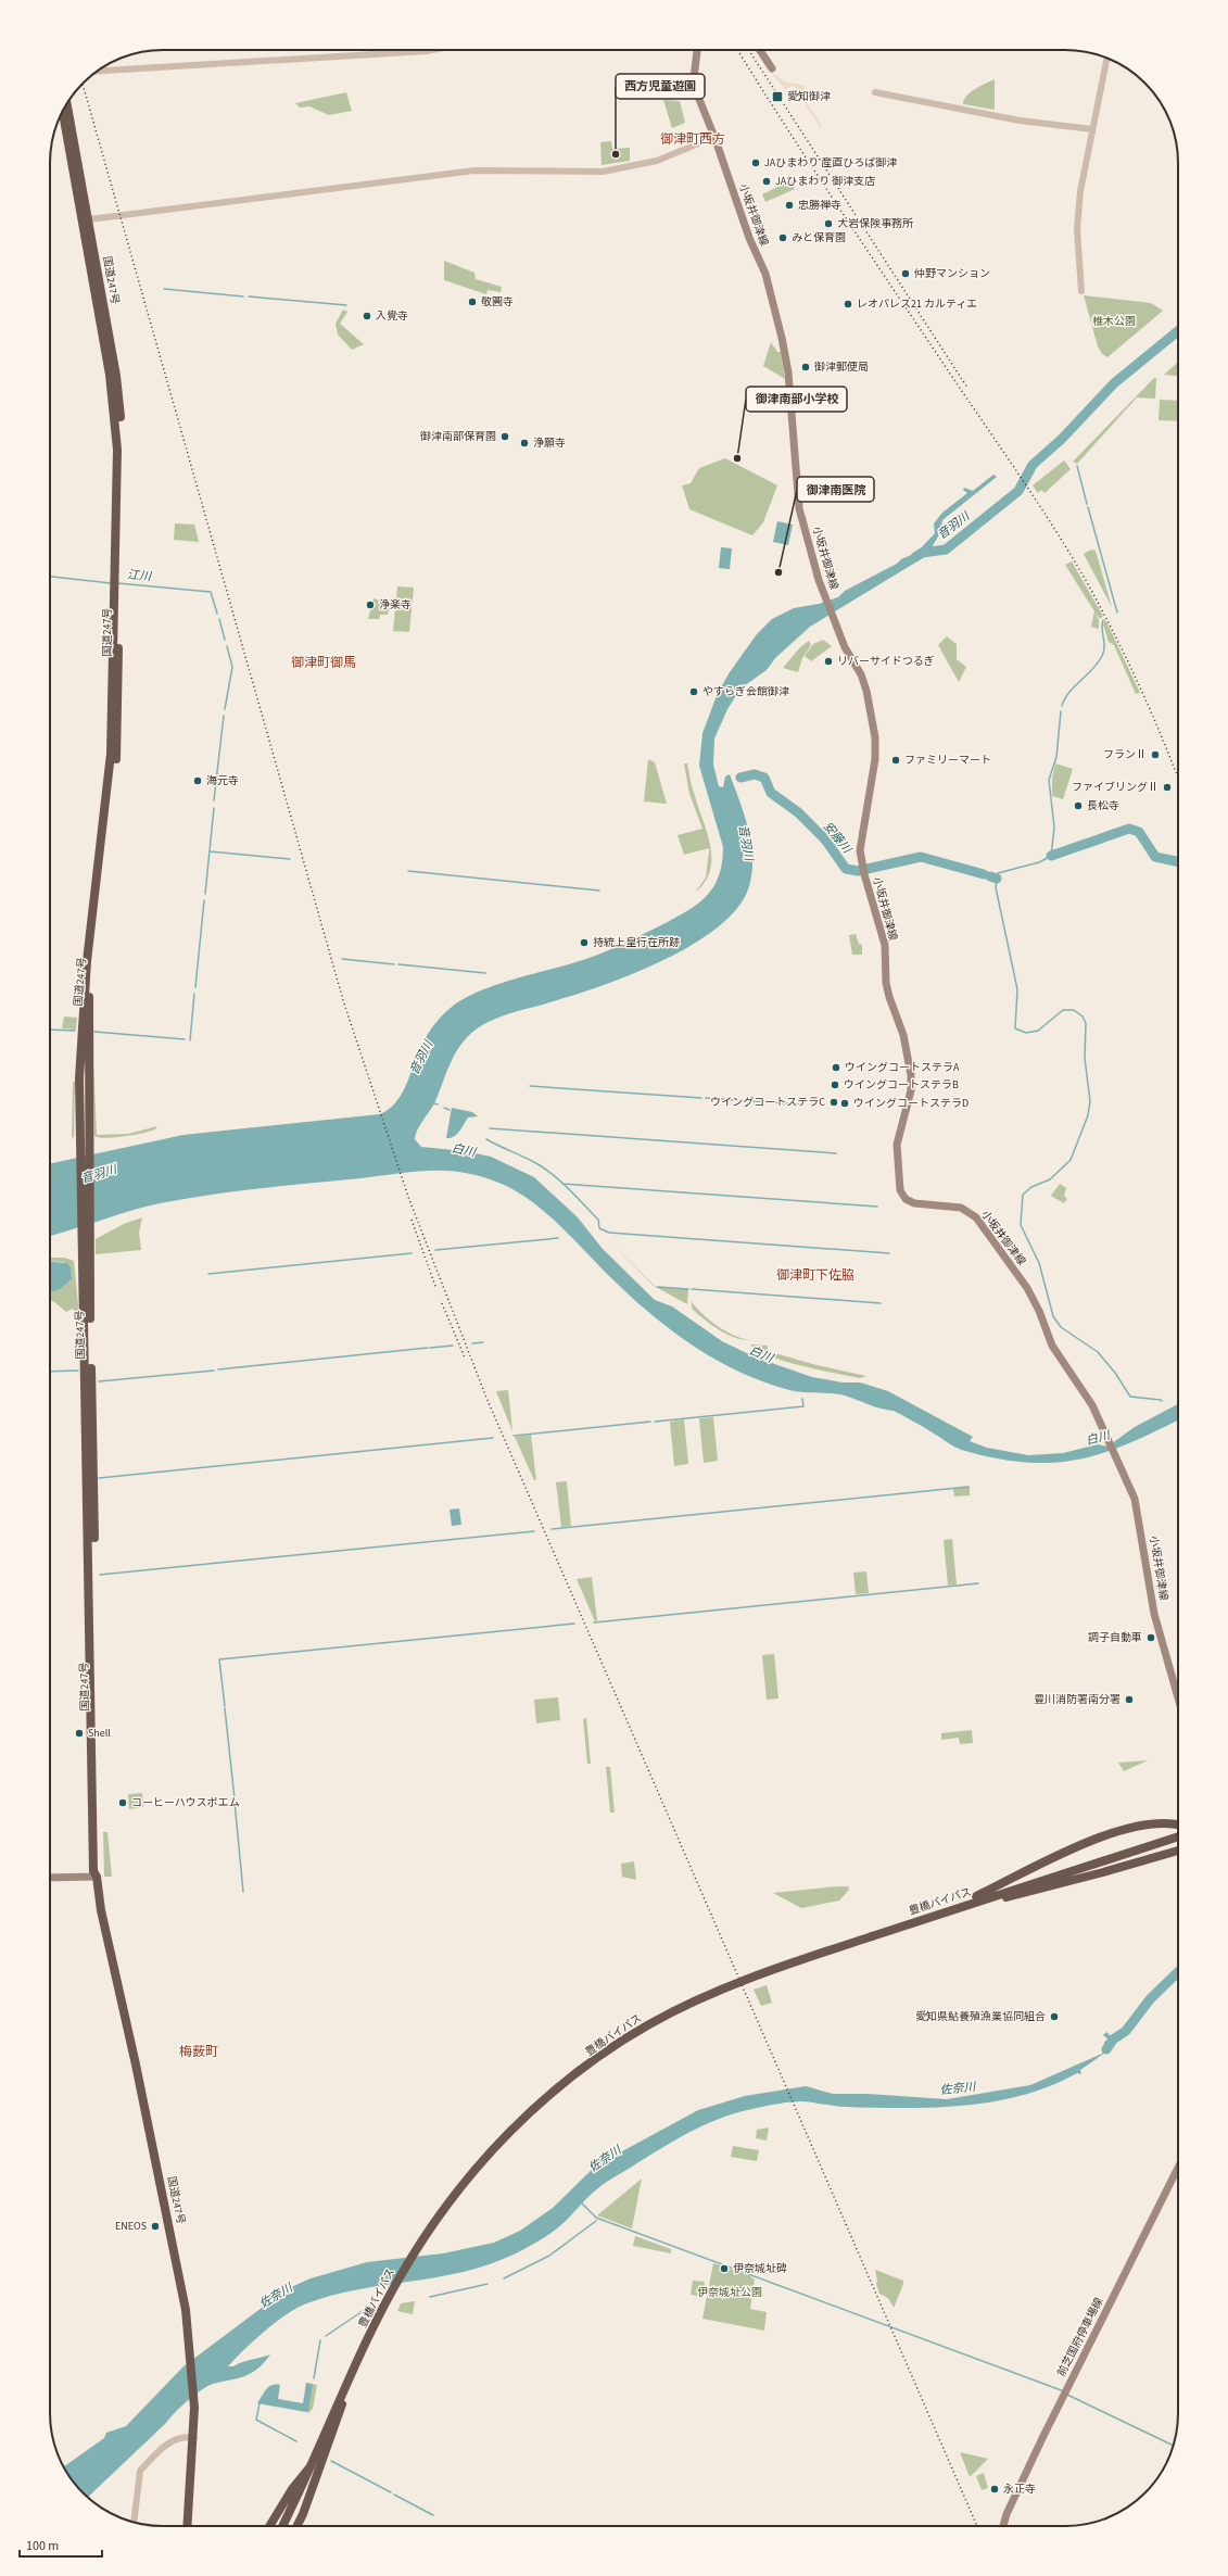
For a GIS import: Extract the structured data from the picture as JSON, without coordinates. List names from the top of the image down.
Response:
{
  "streets": {
    "highway": ["国道247号", "豊橋バイパス"],
    "main road": ["小坂井御津線", "前芝国府停車場線"]
  },
  "districts": [
    "御津町西方",
    "御津町御馬",
    "御津町下佐脇",
    "梅薮町"
  ],
  "water": [
    "音羽川",
    "江川",
    "安藤川",
    "白川",
    "佐奈川"
  ],
  "parks": ["椎木公園", "伊奈城址公園"],
  "places": {
    "transit": ["愛知御津"],
    "other": [
      "西方児童遊園",
      "JAひまわり 産直ひろば御津",
      "JAひまわり 御津支店",
      "忠勝禅寺",
      "大岩保険事務所",
      "みと保育園",
      "仲野マンション",
      "敬圓寺",
      "レオパレス21 カルティエ",
      "入覺寺",
      "御津郵便局",
      "御津南部保育園",
      "浄願寺",
      "御津南部小学校",
      "御津南医院",
      "浄楽寺",
      "リバーサイドつるぎ",
      "やすらぎ会館御津",
      "フランⅡ",
      "ファミリーマート",
      "海元寺",
      "ファイブリングⅡ",
      "長松寺",
      "持統上皇行在所跡",
      "ウイングコートステラA",
      "ウイングコートステラB",
      "ウイングコートステラC",
      "ウイングコートステラD",
      "調子自動車",
      "豊川消防署南分署",
      "Shell",
      "コーヒーハウスポエム",
      "愛知県鮎養殖漁業協同組合",
      "ENEOS",
      "伊奈城址碑",
      "永正寺"
    ]
  },
  "scale_bar": "100 m"
}
